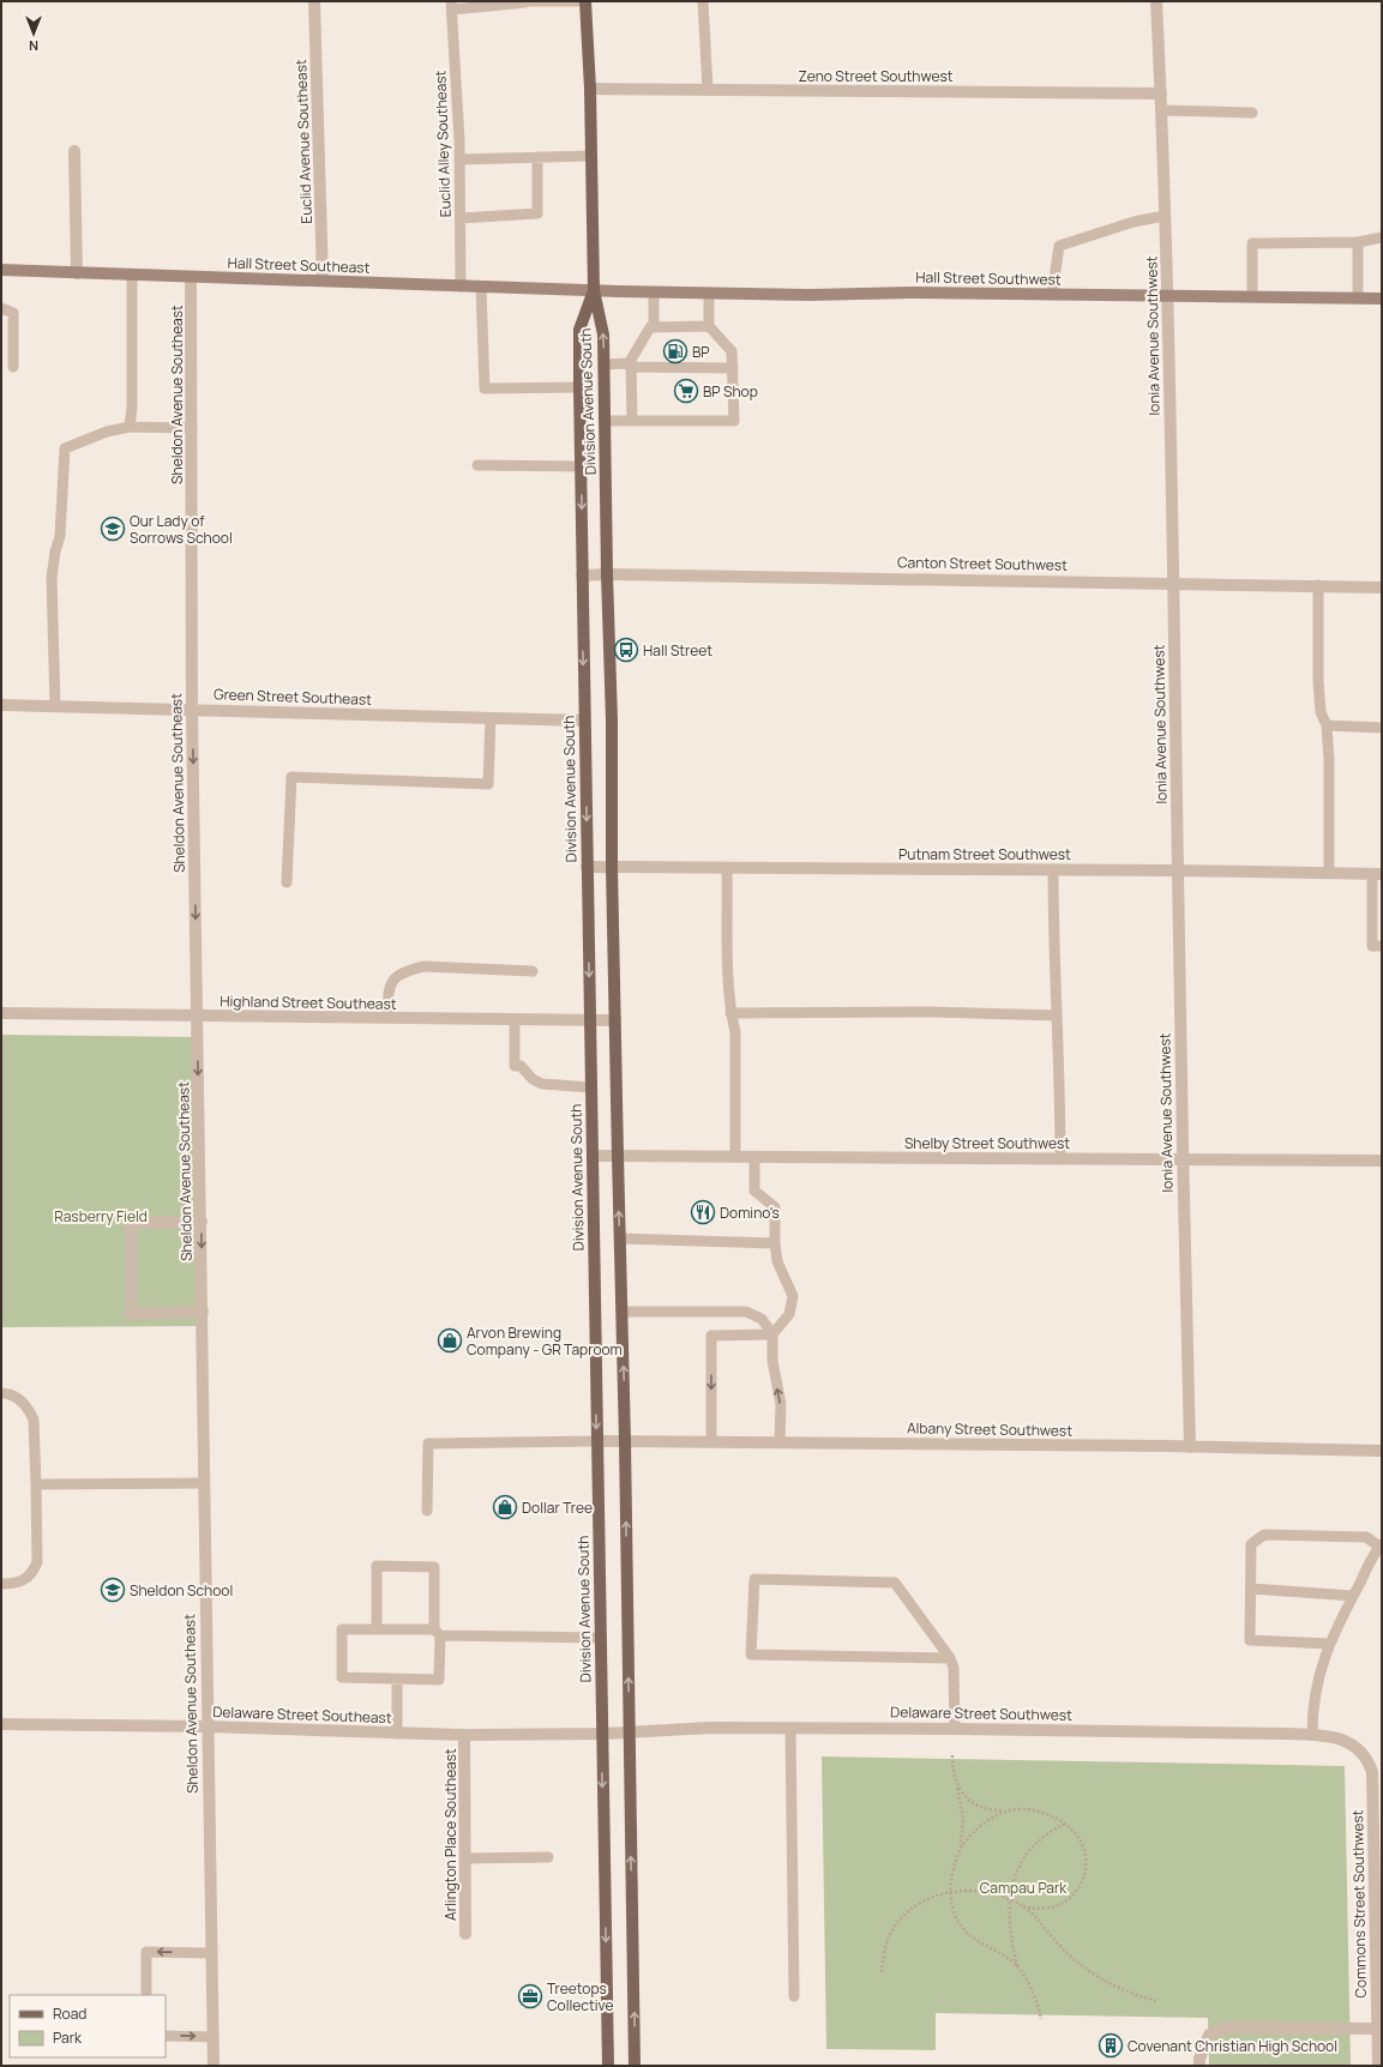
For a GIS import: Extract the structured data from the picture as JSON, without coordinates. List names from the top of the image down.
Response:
{
  "streets": {
    "main road": ["Hall Street Southeast", "Hall Street Southwest", "Division Avenue South"],
    "street": [
      "Zeno Street Southwest",
      "Euclid Avenue Southeast",
      "Ionia Avenue Southwest",
      "Sheldon Avenue Southeast",
      "Canton Street Southwest",
      "Green Street Southeast",
      "Putnam Street Southwest",
      "Highland Street Southeast",
      "Shelby Street Southwest",
      "Albany Street Southwest",
      "Delaware Street Southwest",
      "Delaware Street Southeast",
      "Arlington Place Southeast",
      "Commons Street Southwest"
    ],
    "lane": ["Euclid Alley Southeast"]
  },
  "crossings": [
    ["Zeno Street Southwest", "Ionia Avenue Southwest"],
    ["Zeno Street Southwest", "Division Avenue South"],
    ["Euclid Avenue Southeast", "Hall Street Southeast"],
    ["Euclid Alley Southeast", "Hall Street Southeast"],
    ["Hall Street Southeast", "Hall Street Southwest"],
    ["Hall Street Southeast", "Sheldon Avenue Southeast"],
    ["Hall Street Southeast", "Division Avenue South"],
    ["Hall Street Southwest", "Ionia Avenue Southwest"],
    ["Hall Street Southwest", "Division Avenue South"],
    ["Ionia Avenue Southwest", "Canton Street Southwest"],
    ["Ionia Avenue Southwest", "Putnam Street Southwest"],
    ["Ionia Avenue Southwest", "Shelby Street Southwest"],
    ["Ionia Avenue Southwest", "Albany Street Southwest"],
    ["Sheldon Avenue Southeast", "Green Street Southeast"],
    ["Sheldon Avenue Southeast", "Highland Street Southeast"],
    ["Sheldon Avenue Southeast", "Delaware Street Southeast"],
    ["Division Avenue South", "Canton Street Southwest"],
    ["Division Avenue South", "Green Street Southeast"],
    ["Division Avenue South", "Putnam Street Southwest"],
    ["Division Avenue South", "Highland Street Southeast"],
    ["Division Avenue South", "Shelby Street Southwest"],
    ["Division Avenue South", "Albany Street Southwest"],
    ["Division Avenue South", "Delaware Street Southwest"],
    ["Division Avenue South", "Delaware Street Southeast"],
    ["Delaware Street Southwest", "Delaware Street Southeast"],
    ["Delaware Street Southwest", "Commons Street Southwest"],
    ["Delaware Street Southeast", "Arlington Place Southeast"]
  ],
  "parks": ["Rasberry Field", "Campau Park"],
  "places": {
    "fuel station": ["BP"],
    "supermarket": ["BP Shop"],
    "school or university": ["Our Lady of Sorrows School", "Sheldon School"],
    "bus stop": ["Hall Street"],
    "restaurant": ["Domino's"],
    "shop": ["Arvon Brewing Company - GR Taproom", "Dollar Tree"],
    "office": ["Treetops Collective"],
    "building": ["Covenant Christian High School"]
  },
  "legend": ["Road", "Park"],
  "north": "bottom"
}
